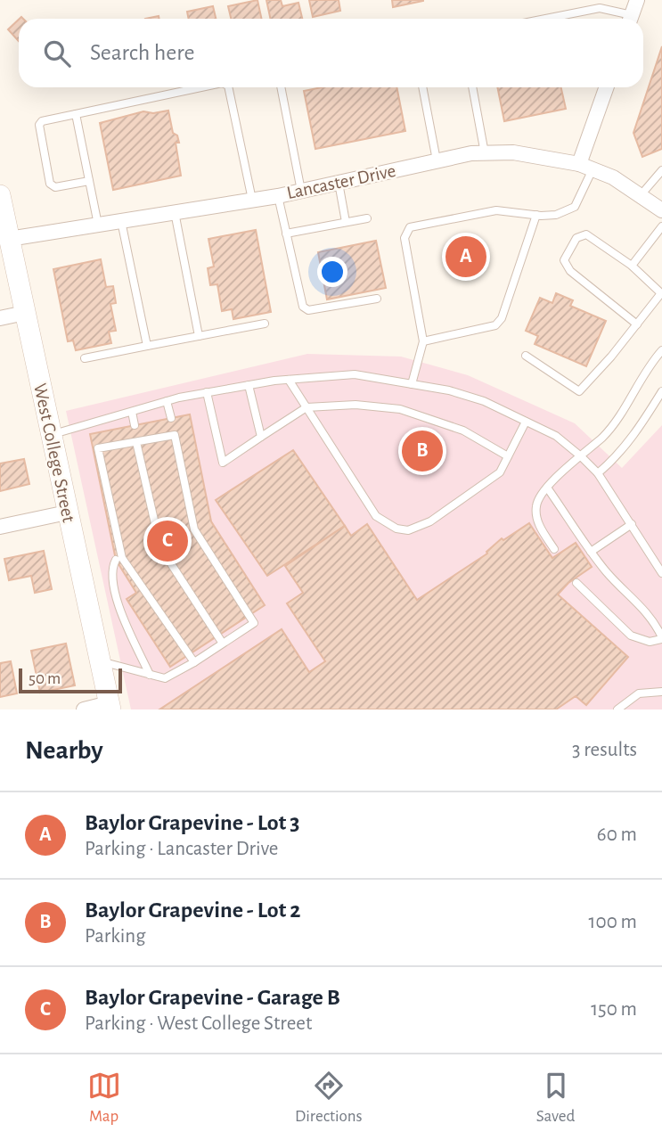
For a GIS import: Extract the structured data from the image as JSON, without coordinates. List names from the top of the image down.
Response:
{
  "streets": {
    "street": ["Lancaster Drive", "West College Street"]
  },
  "crossings": [
    ["Lancaster Drive", "West College Street"]
  ],
  "scale_bar": "50 m",
  "page": {
    "search": "Search here",
    "pins": ["A", "B", "C"],
    "scale": "50 m",
    "heading": ["Nearby", "3 results"],
    "list": [
      {
        "mark": "A",
        "name": "Baylor Grapevine - Lot 3",
        "note": "Parking · Lancaster Drive",
        "value": "60 m"
      },
      {
        "mark": "B",
        "name": "Baylor Grapevine - Lot 2",
        "note": "Parking",
        "value": "100 m"
      },
      {
        "mark": "C",
        "name": "Baylor Grapevine - Garage B",
        "note": "Parking · West College Street",
        "value": "150 m"
      }
    ],
    "nav": ["Map", "Directions", "Saved"]
  }
}
